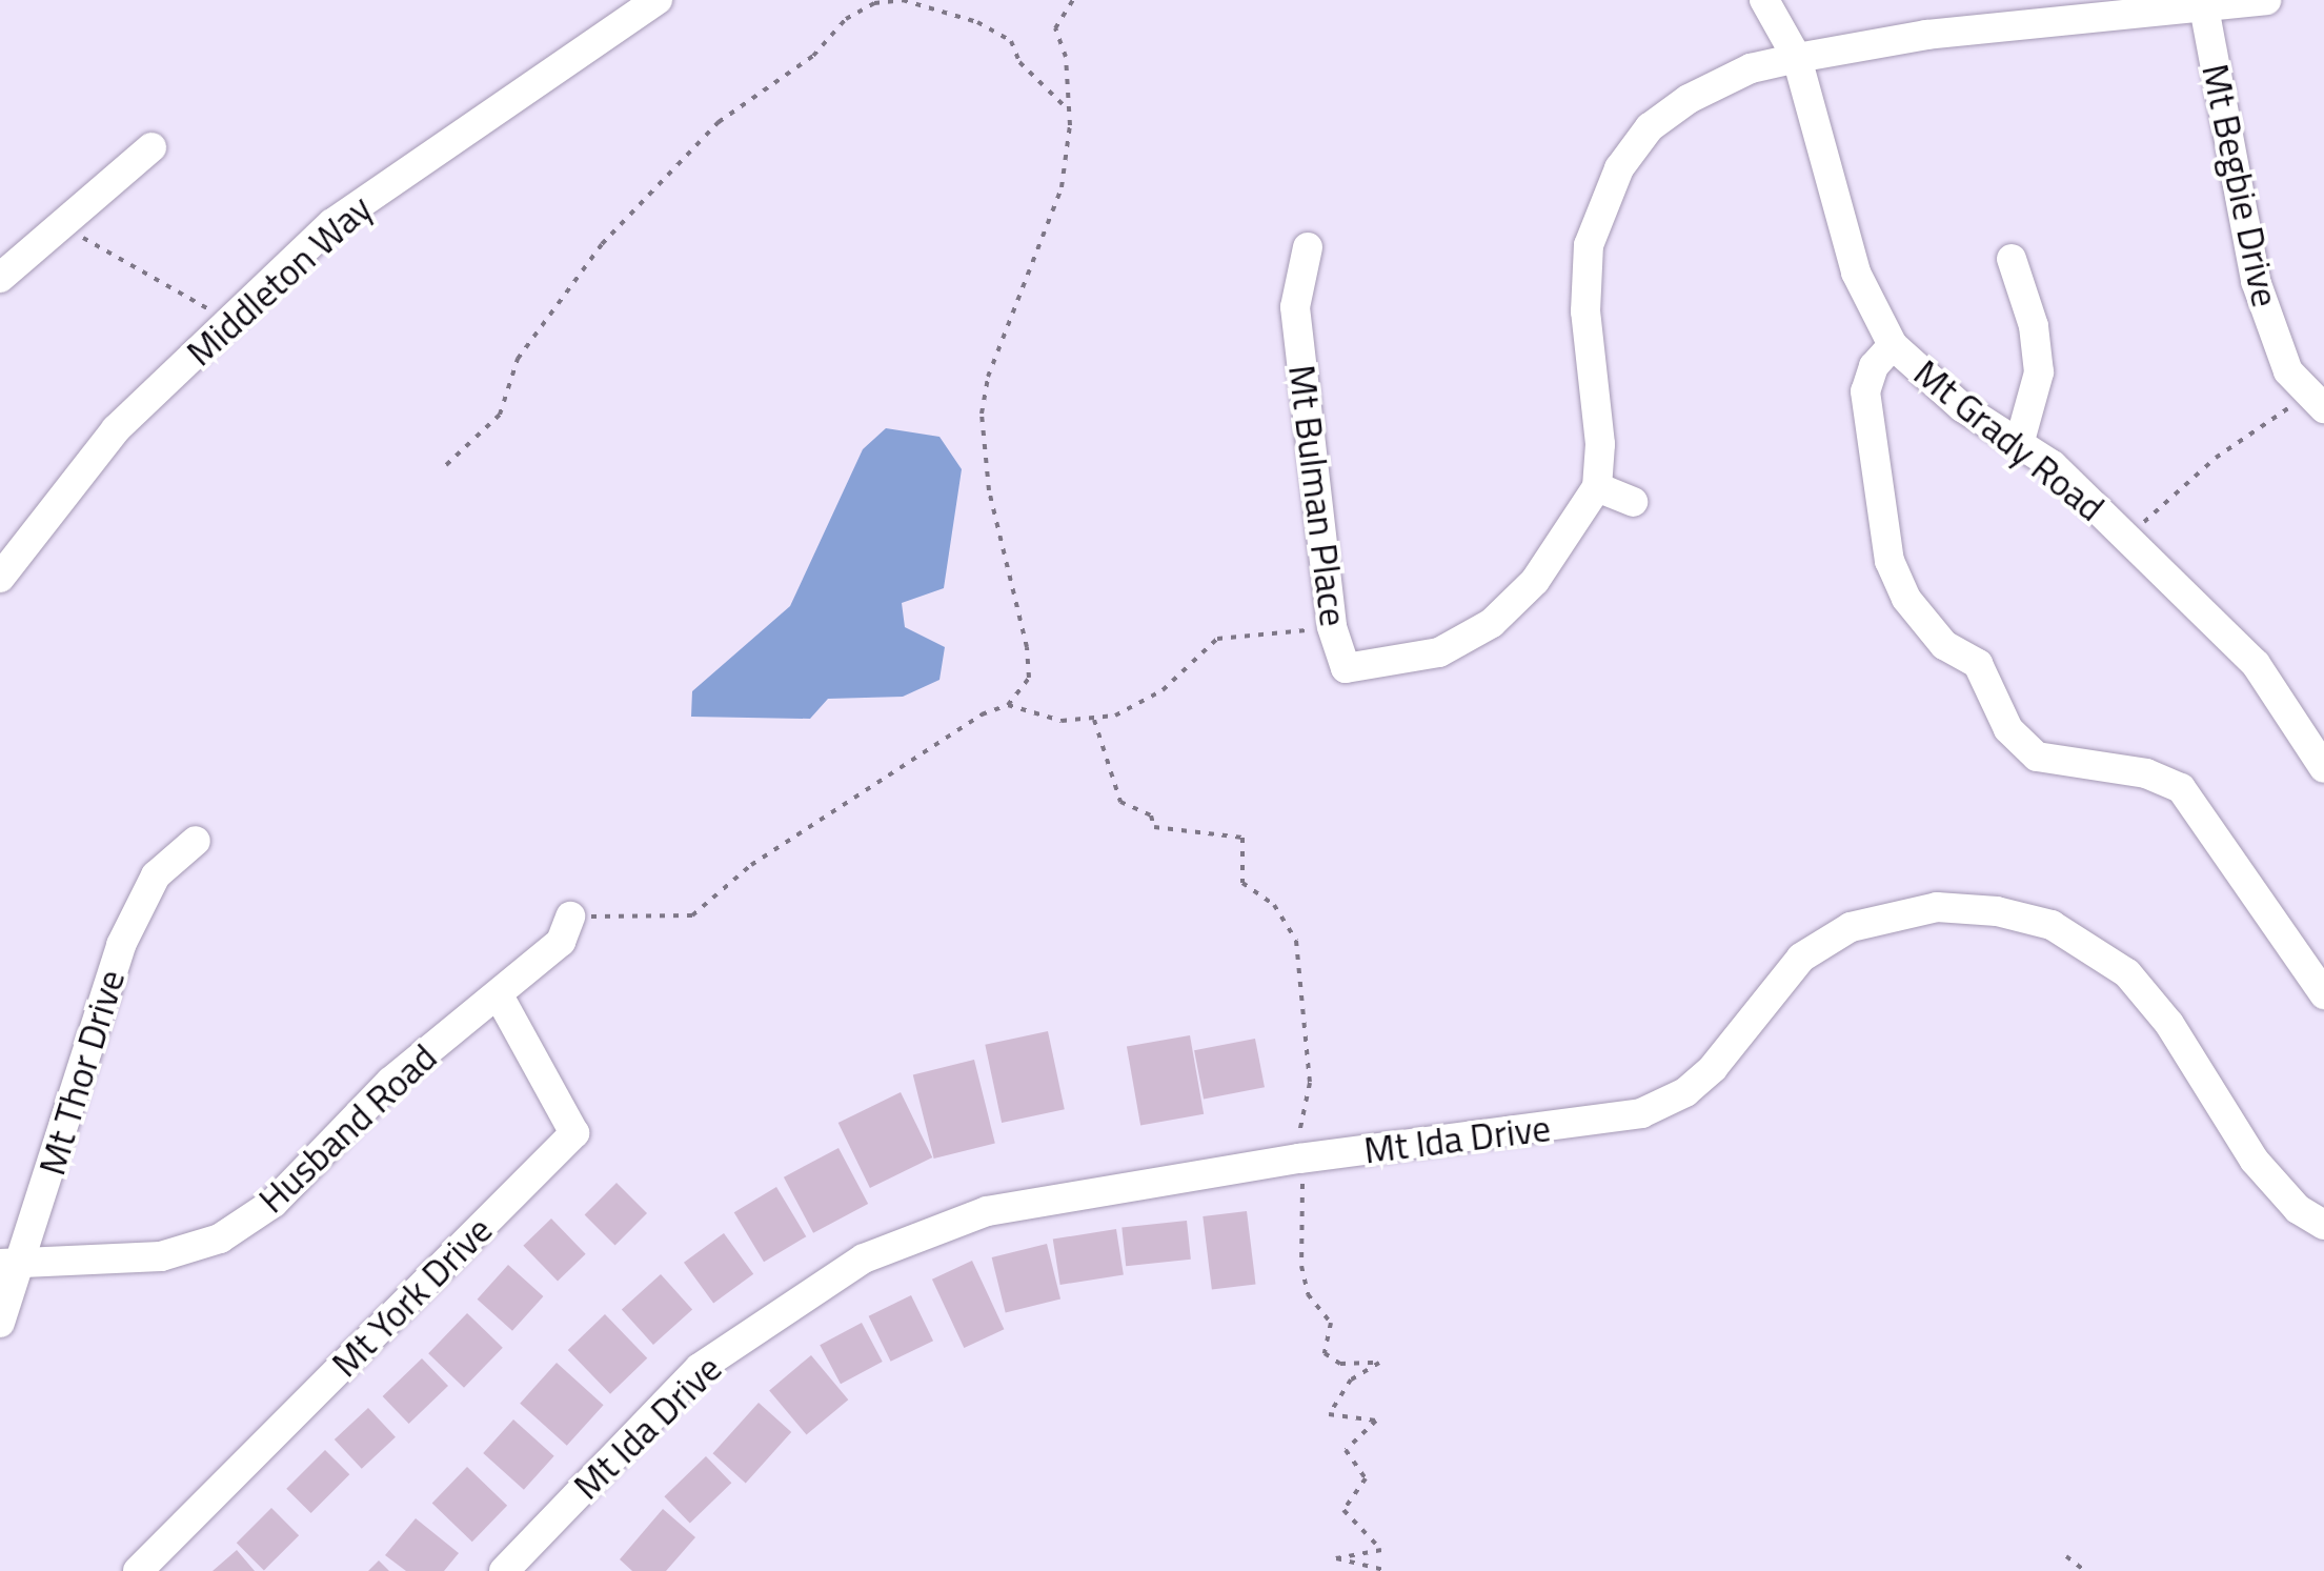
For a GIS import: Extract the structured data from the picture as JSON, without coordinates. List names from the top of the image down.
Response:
{
  "streets": {
    "street": [
      "Mt Begbie Drive",
      "Middleton Way",
      "Mt Grady Road",
      "Mt Bulman Place",
      "Mt Thor Drive",
      "Husband Road",
      "Mt Ida Drive",
      "Mt York Drive"
    ]
  },
  "crossings": [
    ["Mt Thor Drive", "Husband Road"],
    ["Husband Road", "Mt York Drive"]
  ]
}
